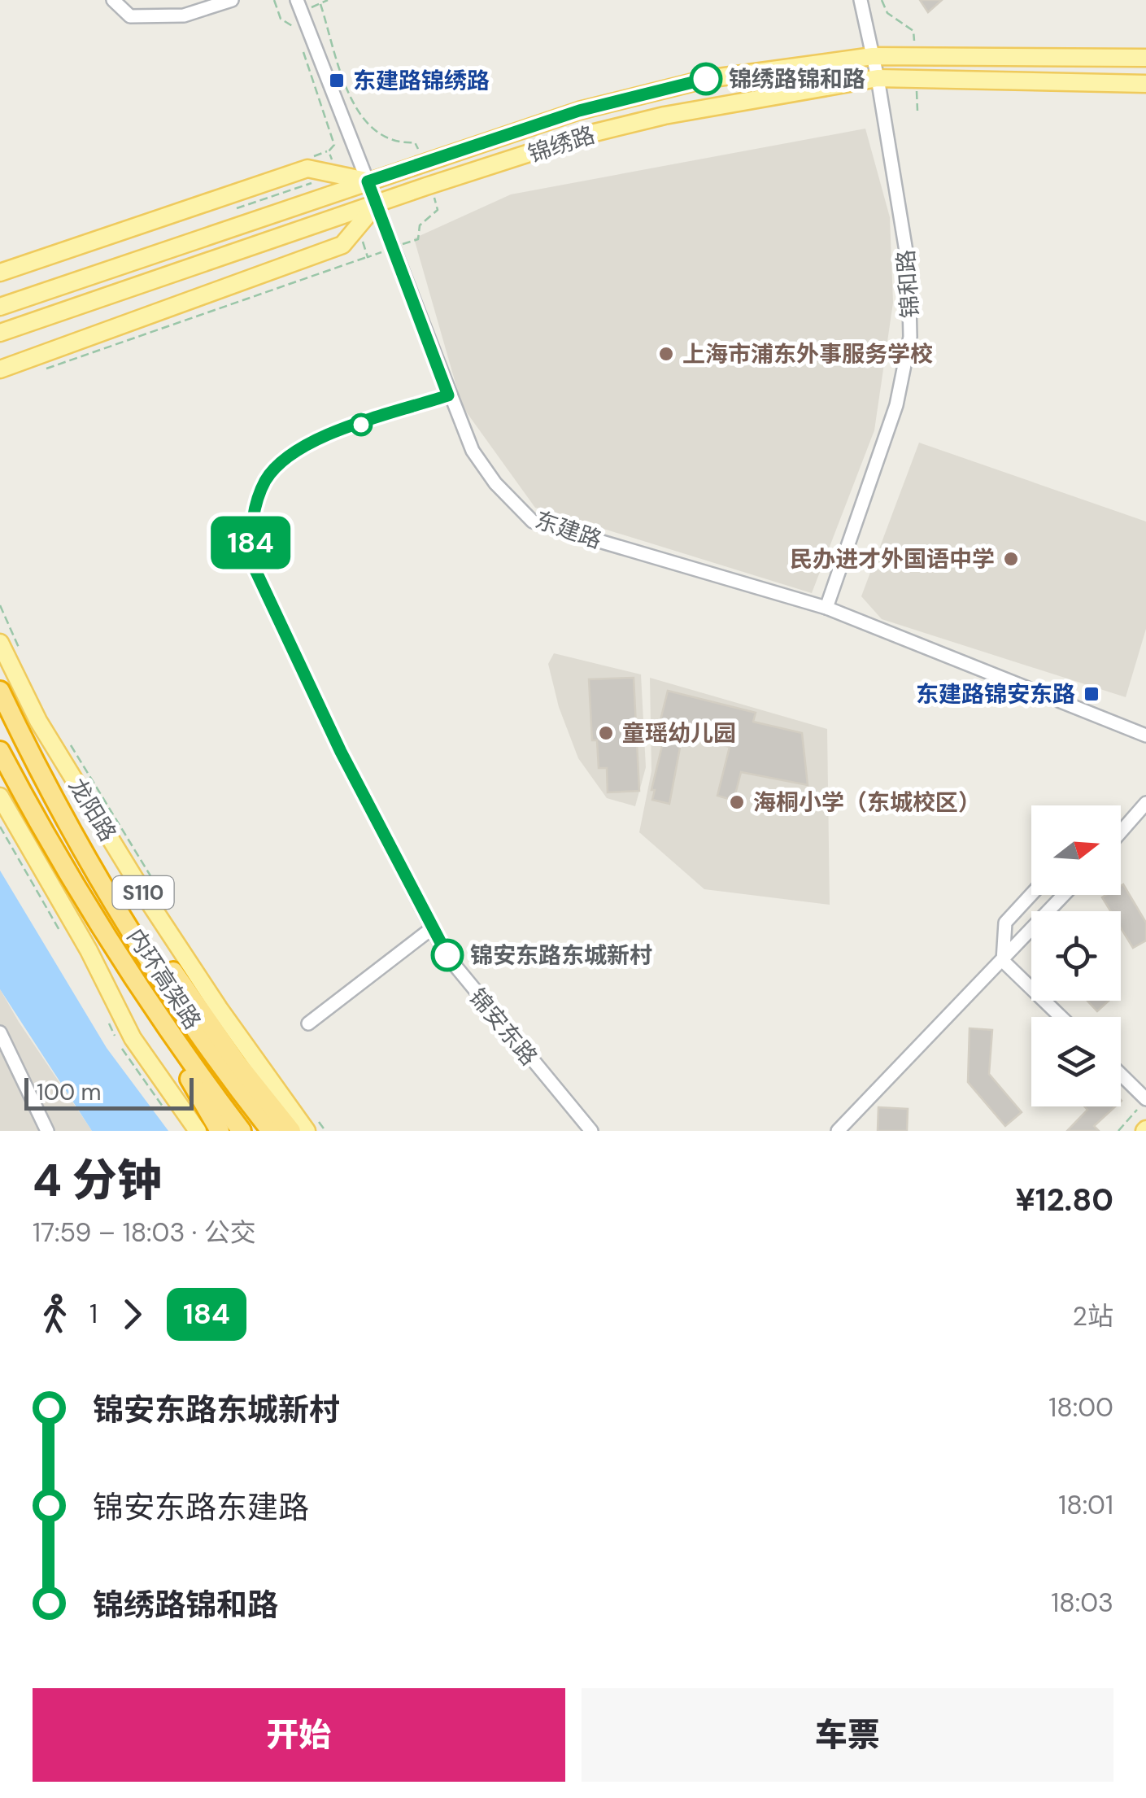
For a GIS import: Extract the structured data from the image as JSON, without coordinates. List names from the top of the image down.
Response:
{
  "streets": {
    "highway": ["内环高架路"],
    "main road": ["锦绣路", "龙阳路", "S110"],
    "street": ["锦和路", "东建路", "锦安东路"]
  },
  "crossings": [
    ["锦绣路", "锦和路"],
    ["锦绣路", "东建路"],
    ["锦和路", "东建路"],
    ["东建路", "锦安东路"]
  ],
  "places": {
    "other": [
      "锦绣路锦和路",
      "上海市浦东外事服务学校",
      "民办进才外国语中学",
      "童瑶幼儿园",
      "海桐小学（东城校区）",
      "锦安东路东城新村"
    ],
    "transit": ["东建路锦绣路", "东建路锦安东路"]
  },
  "lines": ["bus line 184"],
  "scale_bar": "100 m",
  "north": "right",
  "page": {
    "on_map": "184",
    "scale": "100 m",
    "heading": ["4 分钟", "17:59 – 18:03 · 公交", "¥12.80"],
    "legs": ["1", "184", "2站"],
    "list": [
      {
        "name": "锦安东路东城新村",
        "value": "18:00"
      },
      {
        "name": "锦安东路东建路",
        "value": "18:01"
      },
      {
        "name": "锦绣路锦和路",
        "value": "18:03"
      }
    ],
    "buttons": ["开始", "车票"]
  }
}
